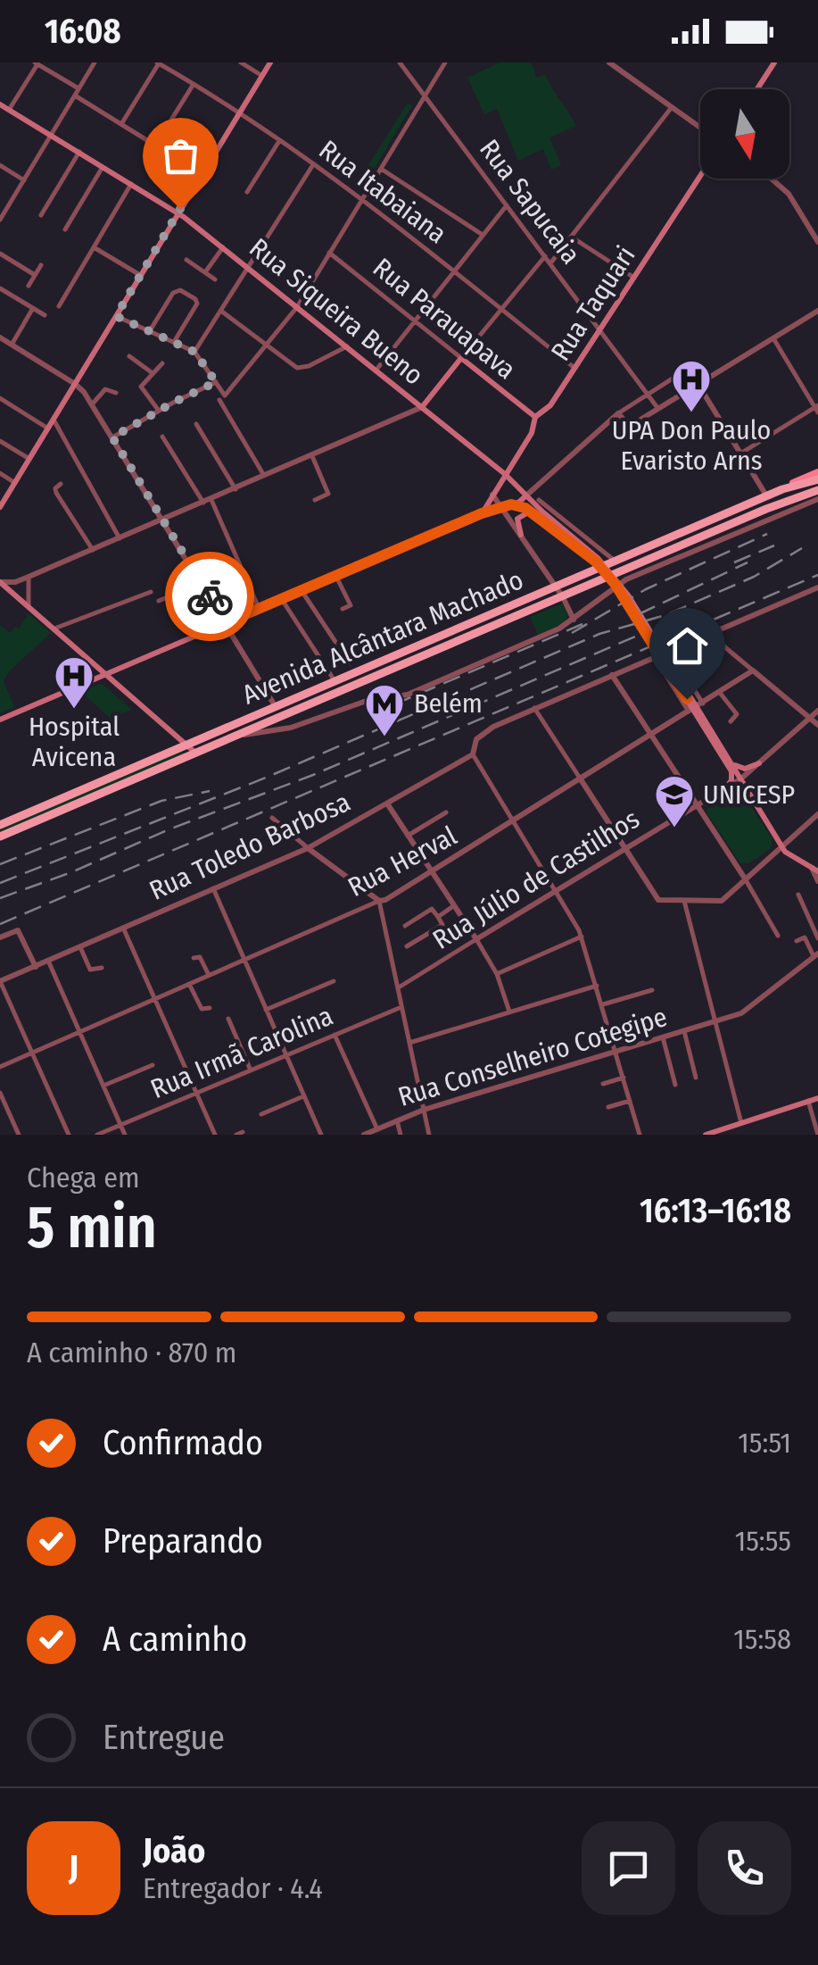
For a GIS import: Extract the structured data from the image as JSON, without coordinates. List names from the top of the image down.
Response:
{
  "streets": {
    "highway": ["Avenida Alcântara Machado"],
    "main road": ["Rua Taquari", "Rua Siqueira Bueno", "Rua Parauapava"],
    "street": [
      "Rua Itabaiana",
      "Rua Sapucaia",
      "Rua Toledo Barbosa",
      "Rua Herval",
      "Rua Júlio de Castilhos",
      "Rua Irmã Carolina",
      "Rua Conselheiro Cotegipe"
    ]
  },
  "crossings": [
    ["Rua Itabaiana", "Rua Taquari"],
    ["Rua Sapucaia", "Rua Taquari"],
    ["Rua Taquari", "Rua Siqueira Bueno"],
    ["Rua Taquari", "Rua Parauapava"]
  ],
  "places": {
    "hospital": ["UPA Don Paulo Evaristo Arns", "Hospital Avicena"],
    "metro station": ["Belém"],
    "school or university": ["UNICESP"]
  },
  "north": "bottom",
  "page": {
    "status": "16:08",
    "heading": ["5 min", "Chega em", "16:13–16:18"],
    "panel": ["João", "Entregador · 4.4"],
    "bar": "A caminho · 870 m",
    "list": [
      ["Confirmado", "15:51"],
      ["Preparando", "15:55"],
      ["A caminho", "15:58"],
      "Entregue"
    ],
    "round": "J"
  }
}
